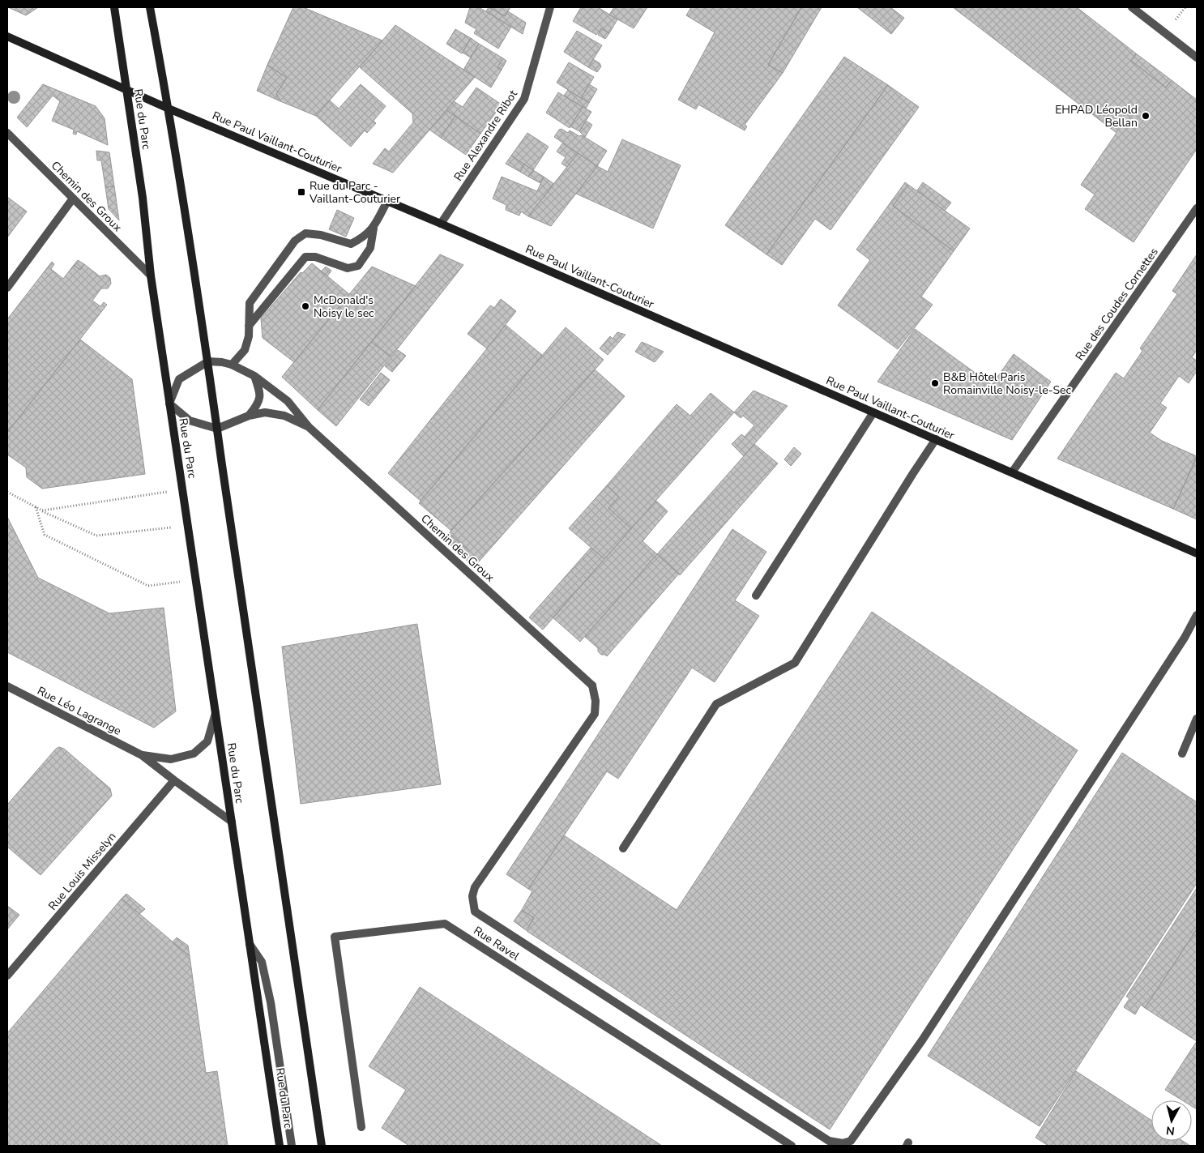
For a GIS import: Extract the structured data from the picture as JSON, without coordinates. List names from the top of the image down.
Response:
{
  "streets": {
    "main road": ["Rue du Parc", "Rue Paul Vaillant-Couturier"],
    "street": [
      "Rue Alexandre Ribot",
      "Chemin des Groux",
      "Rue des Coudes Cornettes",
      "Rue Léo Lagrange",
      "Rue Louis Misselyn",
      "Rue Ravel"
    ]
  },
  "crossings": [
    ["Rue du Parc", "Rue Paul Vaillant-Couturier"],
    ["Rue du Parc", "Chemin des Groux"],
    ["Rue Alexandre Ribot", "Rue Paul Vaillant-Couturier"],
    ["Rue Paul Vaillant-Couturier", "Rue des Coudes Cornettes"]
  ],
  "places": {
    "other": ["EHPAD Léopold Bellan", "McDonald's Noisy le sec", "B&B Hôtel Paris Romainville Noisy-le-Sec"],
    "transit": ["Rue du Parc - Vaillant-Couturier"]
  },
  "north": "bottom"
}
